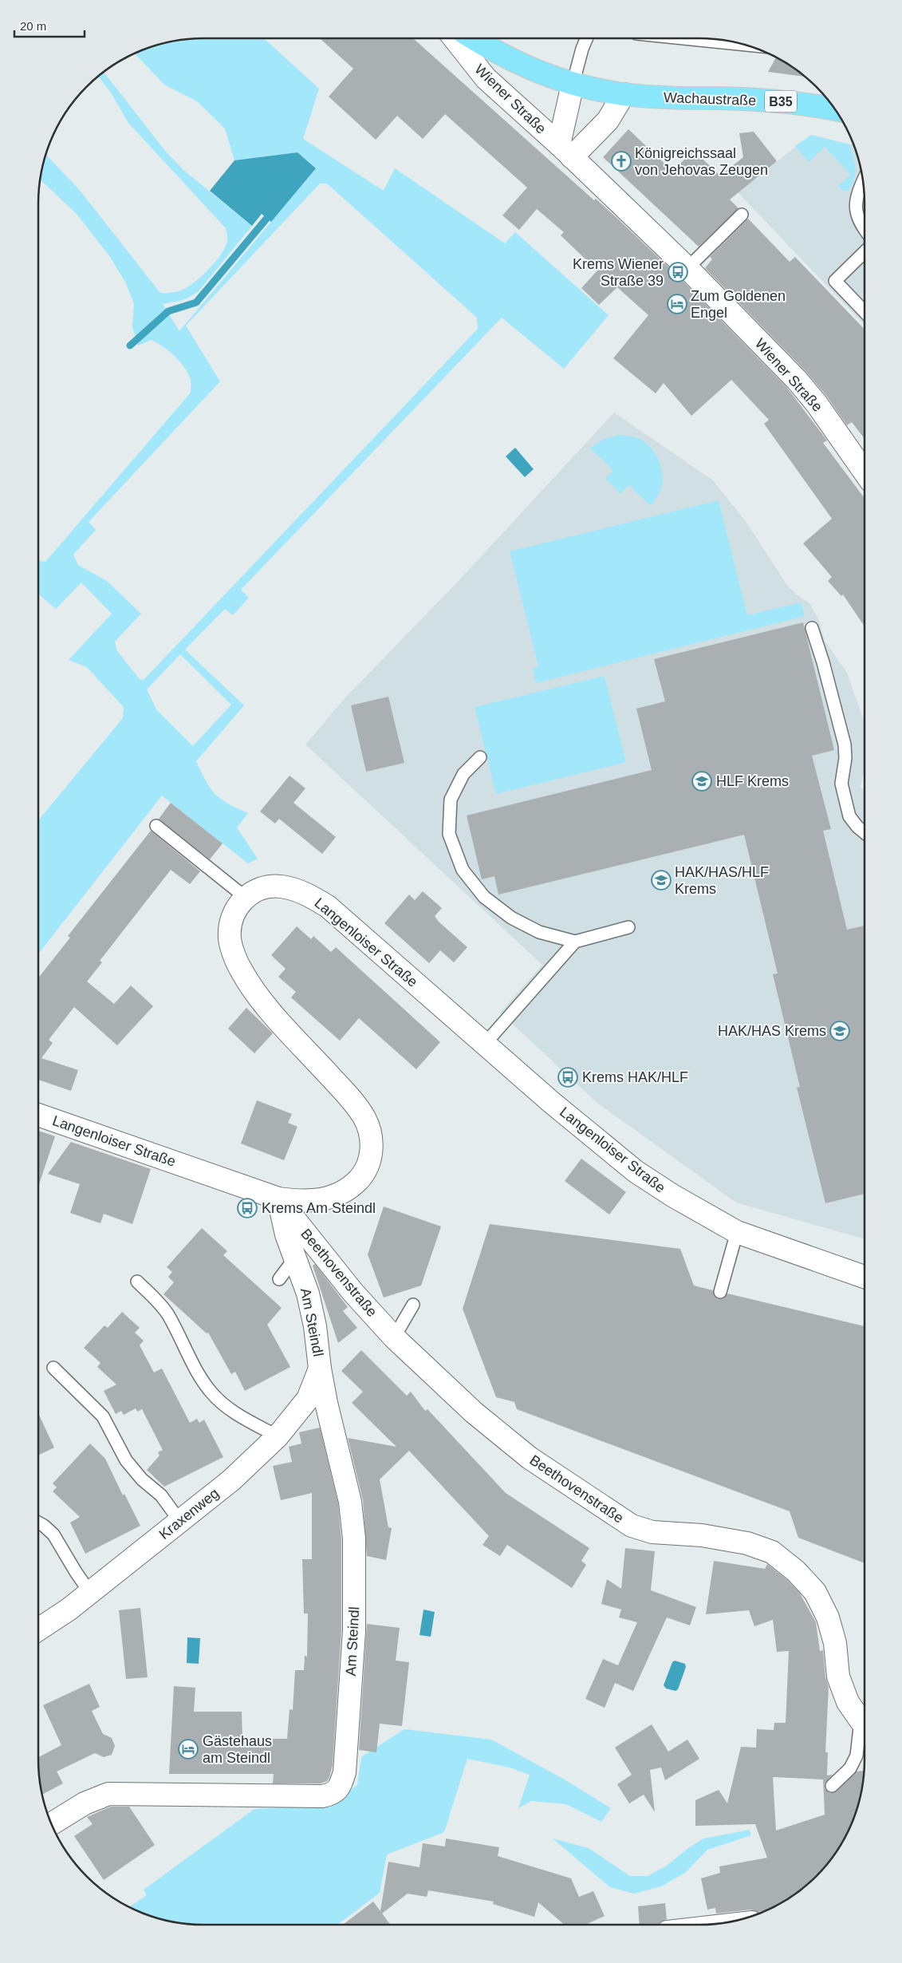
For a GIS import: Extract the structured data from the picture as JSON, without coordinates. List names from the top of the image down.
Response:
{
  "streets": {
    "main road": ["Wachaustraße", "B35"],
    "street": [
      "Wiener Straße",
      "Langenloiser Straße",
      "Beethovenstraße",
      "Am Steindl",
      "Kraxenweg"
    ]
  },
  "crossings": [
    ["Wiener Straße", "Wachaustraße"],
    ["Langenloiser Straße", "Beethovenstraße"],
    ["Langenloiser Straße", "Am Steindl"],
    ["Beethovenstraße", "Am Steindl"],
    ["Am Steindl", "Kraxenweg"]
  ],
  "places": {
    "church": ["Königreichssaal von Jehovas Zeugen"],
    "bus stop": ["Krems Wiener Straße 39", "Krems HAK/HLF", "Krems Am Steindl"],
    "hotel": ["Zum Goldenen Engel", "Gästehaus am Steindl"],
    "school or university": ["HLF Krems", "HAK/HAS/HLF Krems", "HAK/HAS Krems"]
  },
  "scale_bar": "20 m"
}
